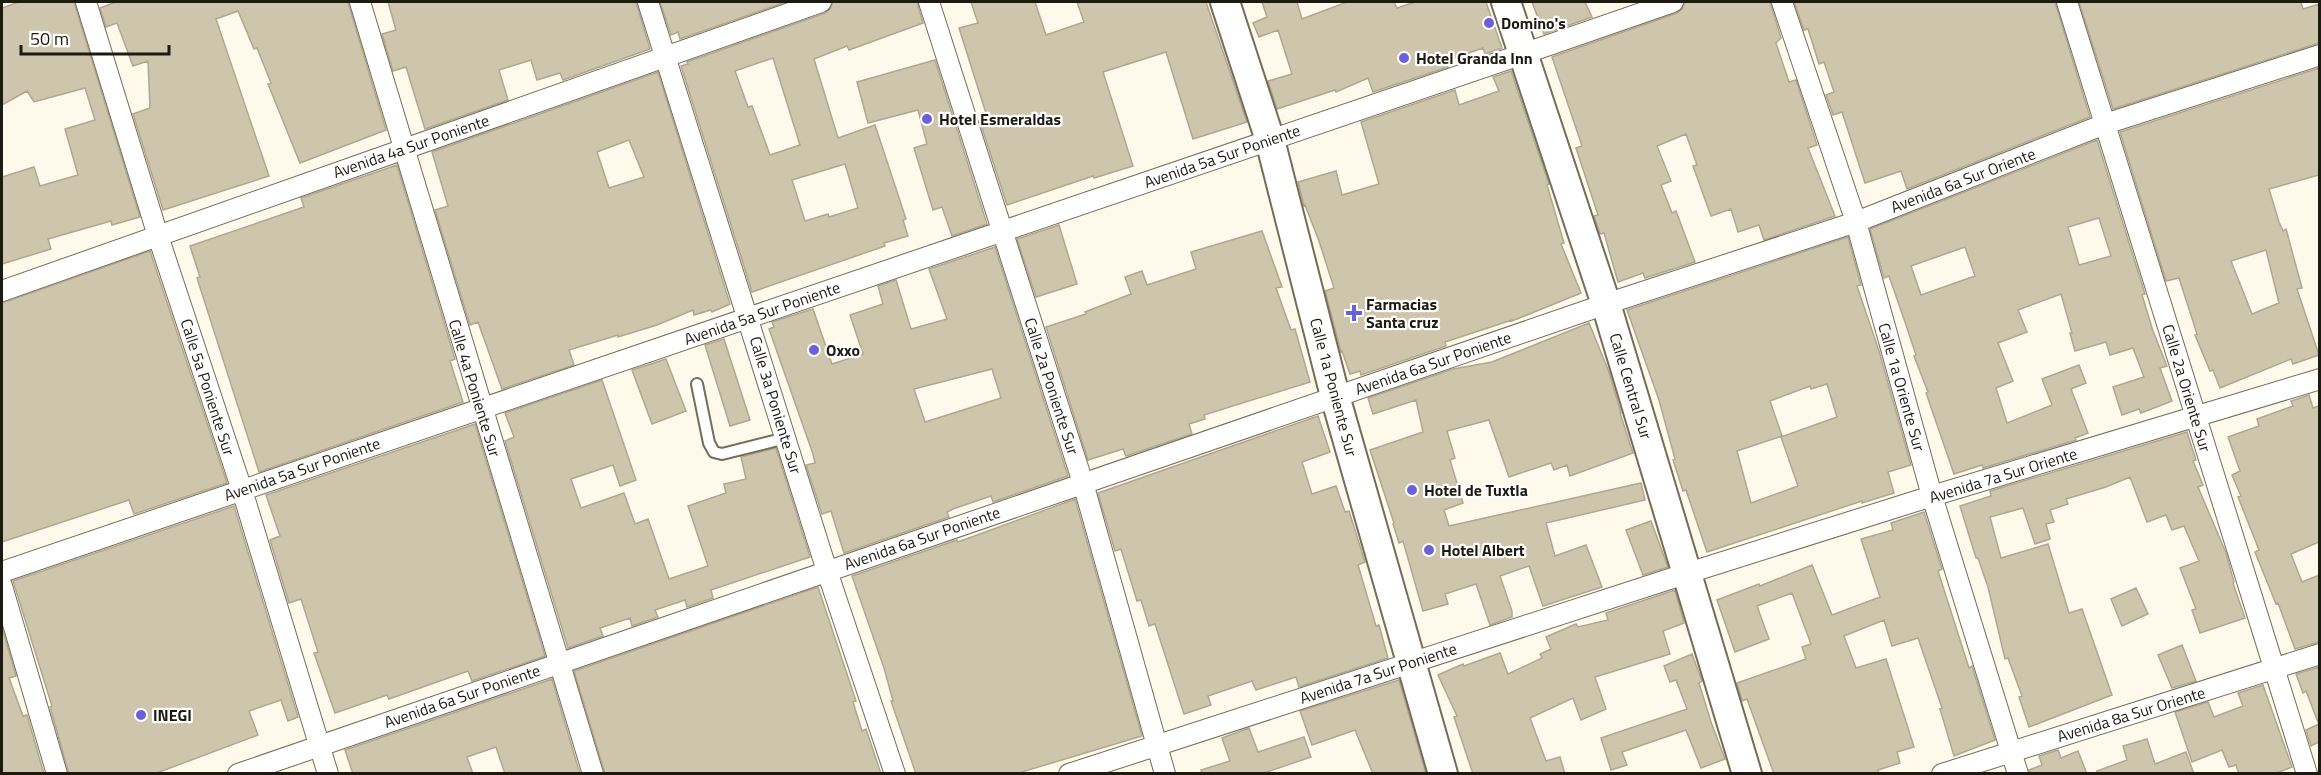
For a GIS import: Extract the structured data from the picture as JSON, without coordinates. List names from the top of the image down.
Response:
{
  "streets": {
    "main road": ["Calle Central Sur", "Calle 1a Poniente Sur"],
    "street": [
      "Avenida 4a Sur Poniente",
      "Avenida 5a Sur Poniente",
      "Avenida 6a Sur Oriente",
      "Avenida 6a Sur Poniente",
      "Calle 2a Poniente Sur",
      "Calle 5a Poniente Sur",
      "Calle 1a Oriente Sur",
      "Calle 4a Poniente Sur",
      "Calle 2a Oriente Sur",
      "Calle 3a Poniente Sur",
      "Avenida 7a Sur Oriente",
      "Avenida 7a Sur Poniente",
      "Avenida 8a Sur Oriente"
    ]
  },
  "crossings": [
    ["Avenida 4a Sur Poniente", "Calle 5a Poniente Sur"],
    ["Avenida 4a Sur Poniente", "Calle 4a Poniente Sur"],
    ["Avenida 4a Sur Poniente", "Calle 3a Poniente Sur"],
    ["Avenida 5a Sur Poniente", "Calle 2a Poniente Sur"],
    ["Avenida 5a Sur Poniente", "Calle Central Sur"],
    ["Avenida 5a Sur Poniente", "Calle 5a Poniente Sur"],
    ["Avenida 5a Sur Poniente", "Calle 1a Poniente Sur"],
    ["Avenida 5a Sur Poniente", "Calle 4a Poniente Sur"],
    ["Avenida 5a Sur Poniente", "Calle 3a Poniente Sur"],
    ["Avenida 6a Sur Oriente", "Avenida 6a Sur Poniente"],
    ["Avenida 6a Sur Oriente", "Calle Central Sur"],
    ["Avenida 6a Sur Oriente", "Calle 1a Oriente Sur"],
    ["Avenida 6a Sur Oriente", "Calle 2a Oriente Sur"],
    ["Avenida 6a Sur Poniente", "Calle 2a Poniente Sur"],
    ["Avenida 6a Sur Poniente", "Calle Central Sur"],
    ["Avenida 6a Sur Poniente", "Calle 5a Poniente Sur"],
    ["Avenida 6a Sur Poniente", "Calle 1a Poniente Sur"],
    ["Avenida 6a Sur Poniente", "Calle 4a Poniente Sur"],
    ["Avenida 6a Sur Poniente", "Calle 3a Poniente Sur"],
    ["Calle 2a Poniente Sur", "Avenida 7a Sur Poniente"],
    ["Calle Central Sur", "Avenida 7a Sur Oriente"],
    ["Calle Central Sur", "Avenida 7a Sur Poniente"],
    ["Calle 1a Poniente Sur", "Avenida 7a Sur Poniente"],
    ["Calle 1a Oriente Sur", "Avenida 7a Sur Oriente"],
    ["Calle 1a Oriente Sur", "Avenida 8a Sur Oriente"],
    ["Calle 2a Oriente Sur", "Avenida 7a Sur Oriente"],
    ["Calle 2a Oriente Sur", "Avenida 8a Sur Oriente"],
    ["Avenida 7a Sur Oriente", "Avenida 7a Sur Poniente"]
  ],
  "places": {
    "other": [
      "Domino's",
      "Hotel Granda Inn",
      "Hotel Esmeraldas",
      "Oxxo",
      "Hotel de Tuxtla",
      "Hotel Albert",
      "INEGI"
    ],
    "health": ["Farmacias Santa cruz"]
  },
  "scale_bar": "50 m"
}
